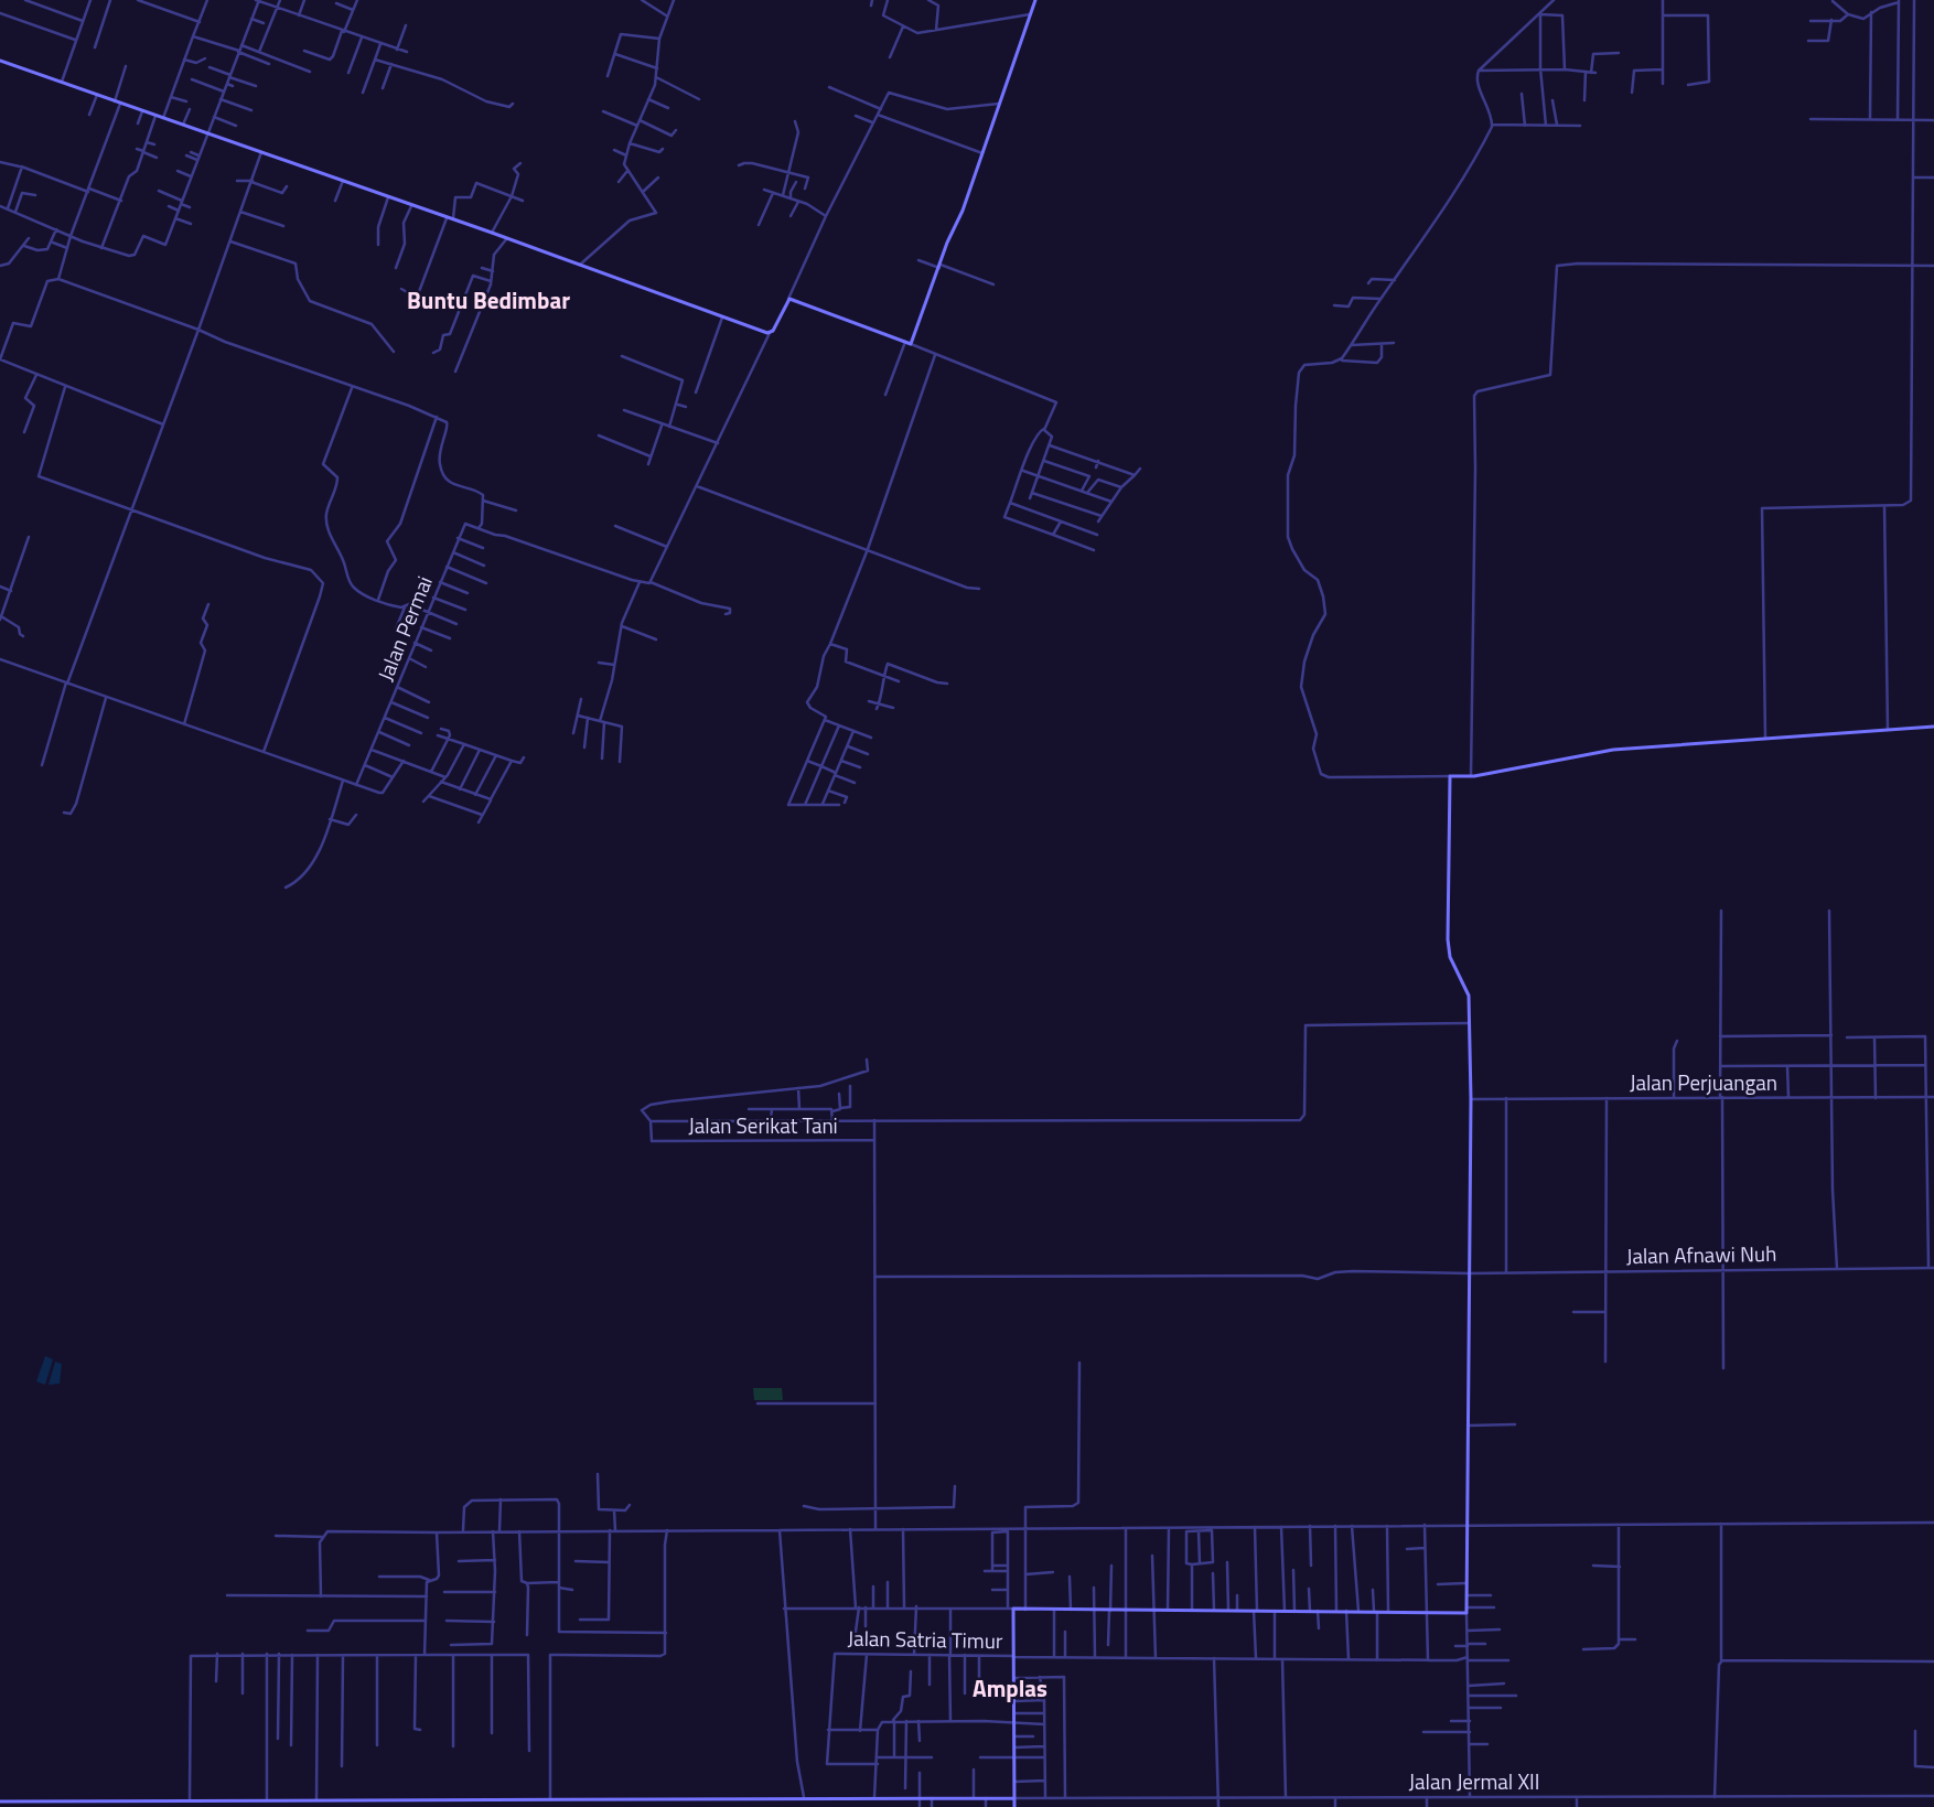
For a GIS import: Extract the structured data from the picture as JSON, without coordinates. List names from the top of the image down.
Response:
{
  "streets": {
    "street": [
      "Jalan Permai",
      "Jalan Perjuangan",
      "Jalan Serikat Tani",
      "Jalan Afnawi Nuh",
      "Jalan Satria Timur",
      "Jalan Jermal XII"
    ]
  },
  "districts": ["Buntu Bedimbar", "Amplas"]
}
